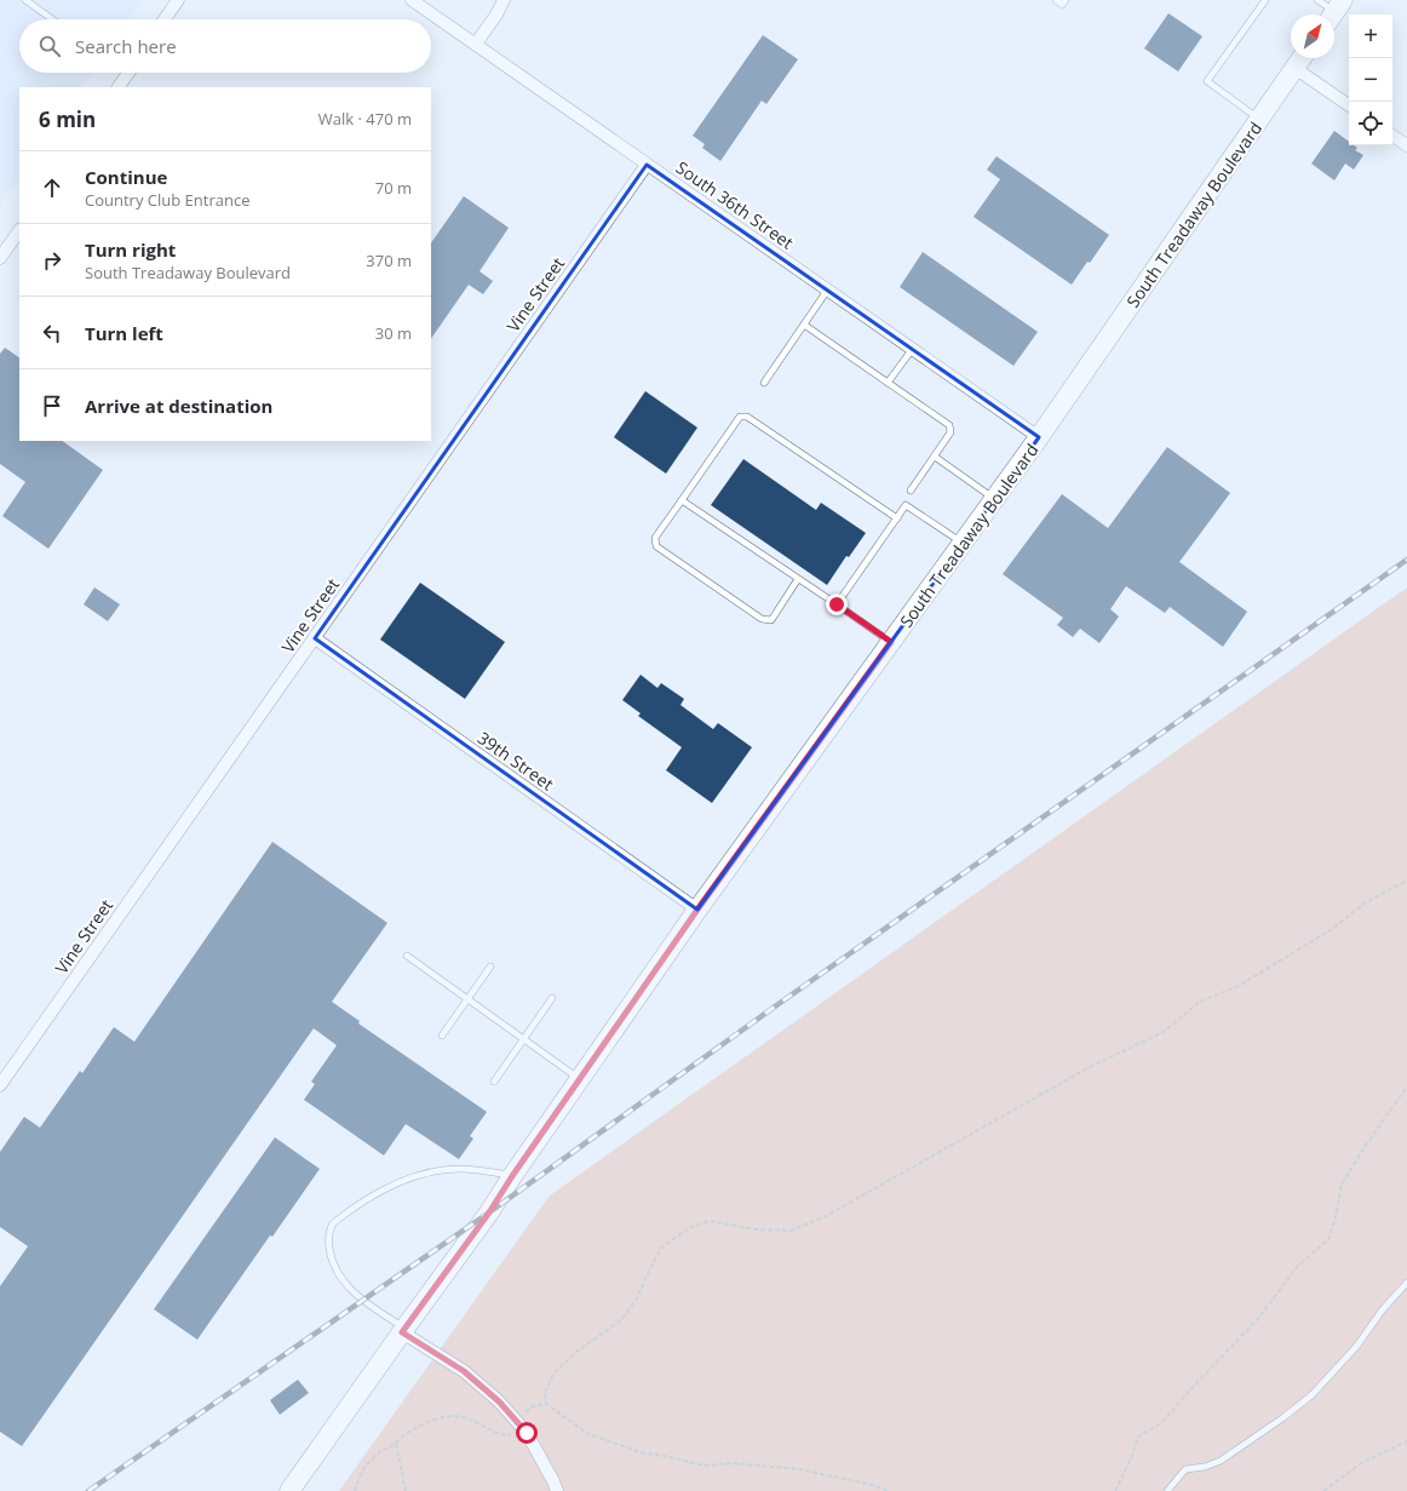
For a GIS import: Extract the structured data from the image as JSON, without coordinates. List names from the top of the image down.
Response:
{
  "streets": {
    "main road": ["South Treadaway Boulevard"],
    "street": ["South 36th Street", "Vine Street", "39th Street"]
  },
  "crossings": [
    ["South 36th Street", "South Treadaway Boulevard"],
    ["South 36th Street", "Vine Street"],
    ["South Treadaway Boulevard", "39th Street"],
    ["Vine Street", "39th Street"]
  ],
  "north": "top right",
  "page": {
    "map_buttons": ["+", "−"],
    "search": "Search here",
    "heading": ["6 min", "Walk · 470 m"],
    "list": [
      ["Continue", "Country Club Entrance", "70 m"],
      ["Turn right", "South Treadaway Boulevard", "370 m"],
      ["Turn left", "30 m"],
      "Arrive at destination"
    ]
  }
}
